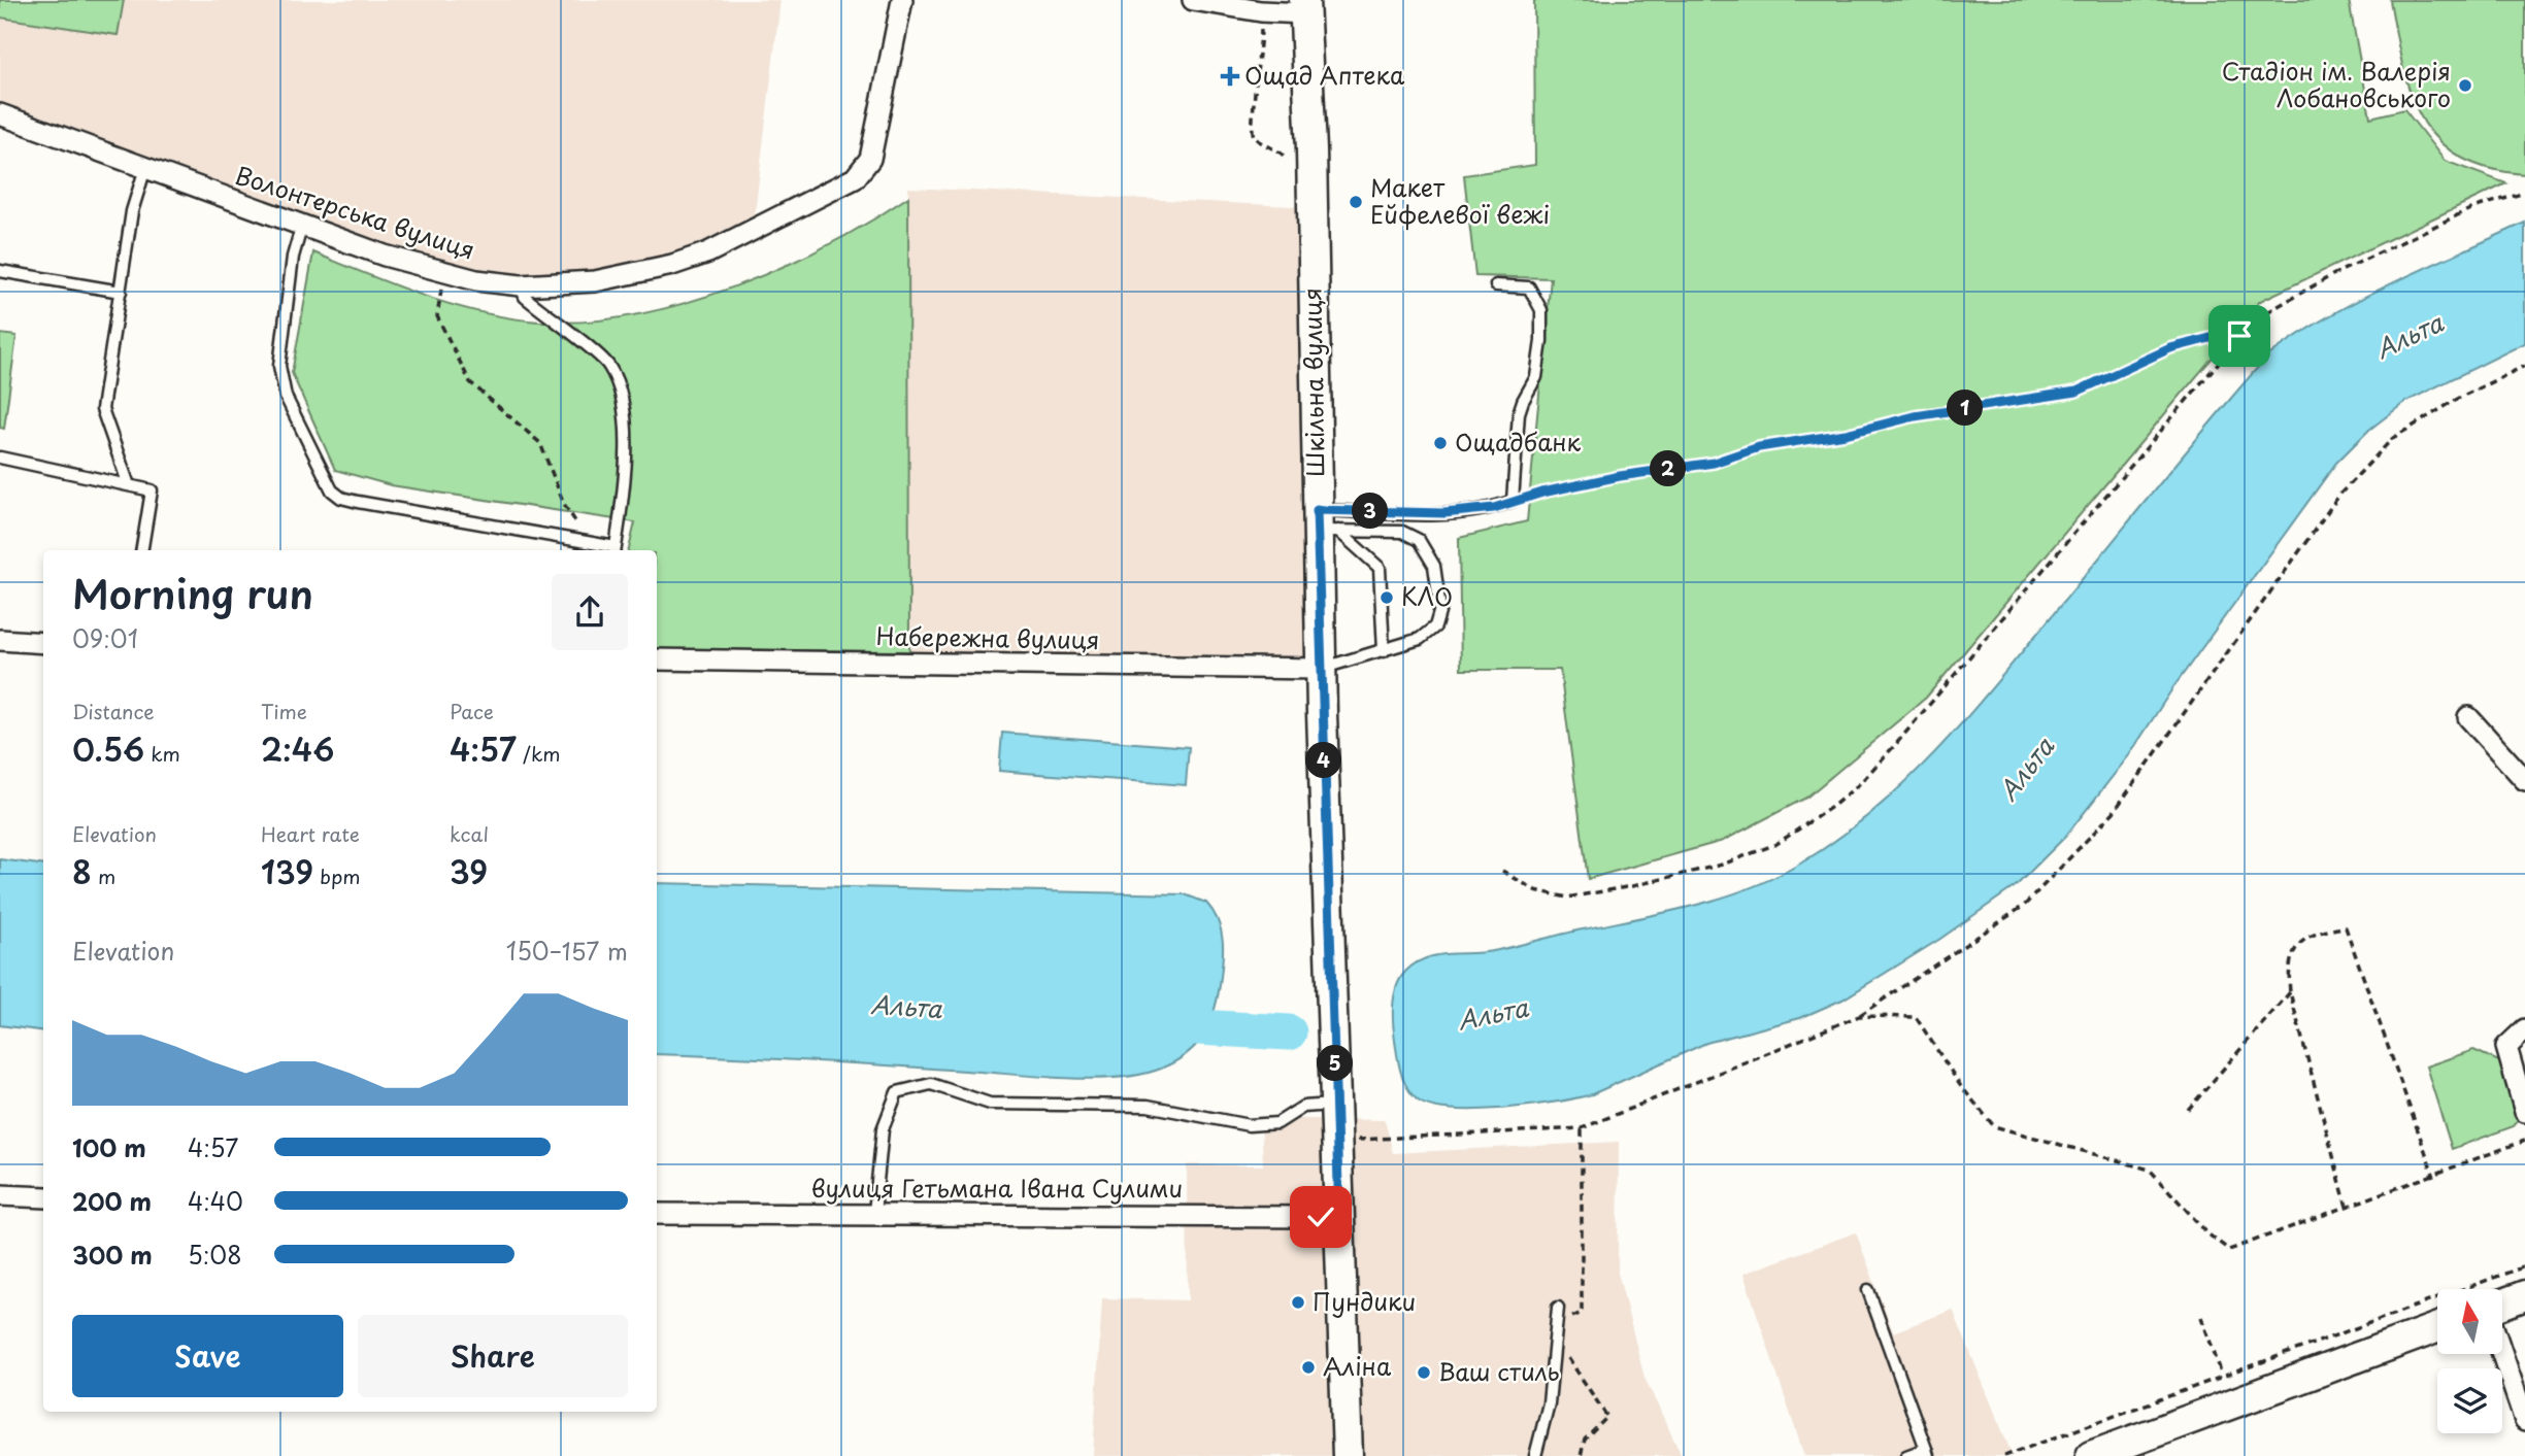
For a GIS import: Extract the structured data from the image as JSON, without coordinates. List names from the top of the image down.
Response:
{
  "streets": {
    "main road": ["Шкільна вулиця"],
    "street": ["Волонтерська вулиця", "Набережна вулиця", "вулиця Гетьмана Івана Сулими"]
  },
  "crossings": [
    ["Шкільна вулиця", "Набережна вулиця"],
    ["Шкільна вулиця", "вулиця Гетьмана Івана Сулими"]
  ],
  "water": ["Альта"],
  "places": {
    "health": ["Ощад Аптека"],
    "other": [
      "Стадіон ім. Валерія Лобановського",
      "Макет Ейфелевої вежі",
      "Ощадбанк",
      "КЛО",
      "Пундики",
      "Аліна",
      "Ваш стиль"
    ]
  },
  "north": "top",
  "page": {
    "pins": [
      "1",
      "2",
      "3",
      "4",
      "5"
    ],
    "heading": ["Morning run", "09:01"],
    "stats": [
      ["Distance", "0.56 km"],
      ["Time", "2:46"],
      ["Pace", "4:57 /km"],
      ["Elevation", "8 m"],
      ["Heart rate", "139 bpm"],
      ["kcal", "39"]
    ],
    "chart": ["Elevation", "150–157 m"],
    "list": [
      {
        "name": "100 m",
        "note": "4:57"
      },
      {
        "name": "200 m",
        "note": "4:40"
      },
      {
        "name": "300 m",
        "note": "5:08"
      }
    ],
    "buttons": ["Save", "Share"]
  }
}
